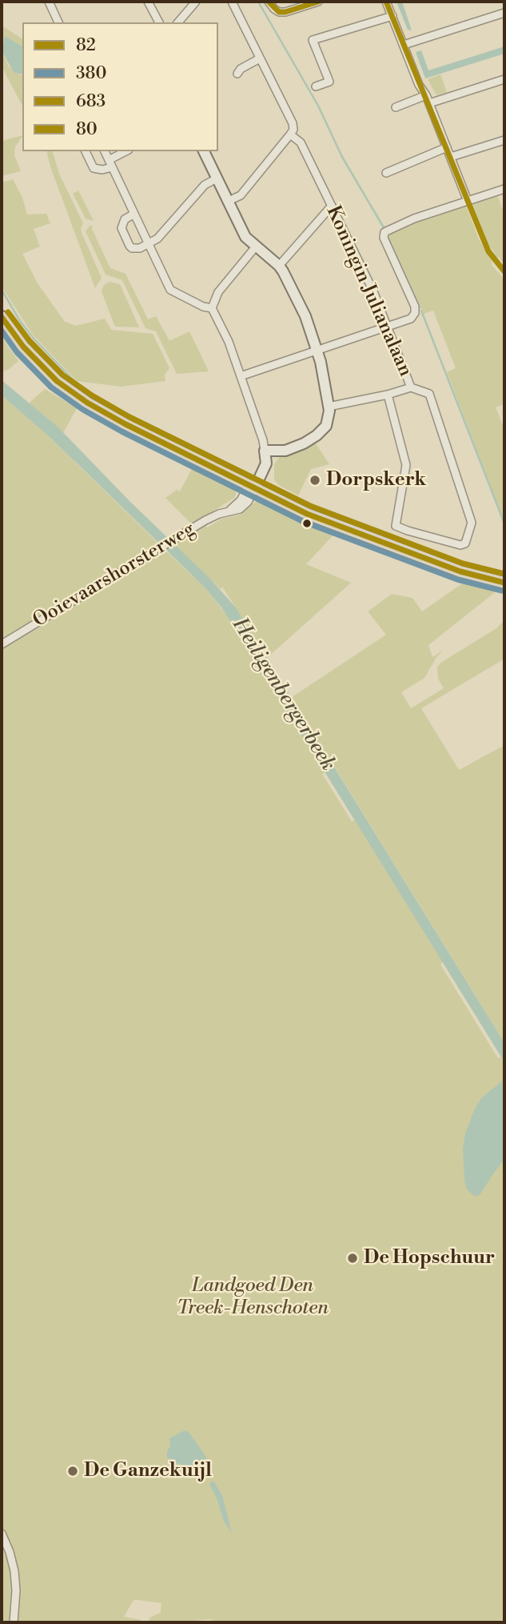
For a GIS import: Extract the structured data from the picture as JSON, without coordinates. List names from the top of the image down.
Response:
{
  "streets": {
    "street": ["Koningin Julianalaan", "Ooievaarshorsterweg"]
  },
  "water": ["Heiligenbergerbeek"],
  "parks": ["Landgoed Den Treek-Henschoten"],
  "places": ["Dorpskerk", "De Hopschuur", "De Ganzekuijl"],
  "lines": [
    "transit line 80",
    "transit line 683",
    "transit line 82",
    "transit line 380"
  ],
  "legend": [
    "82",
    "380",
    "683",
    "80"
  ]
}
